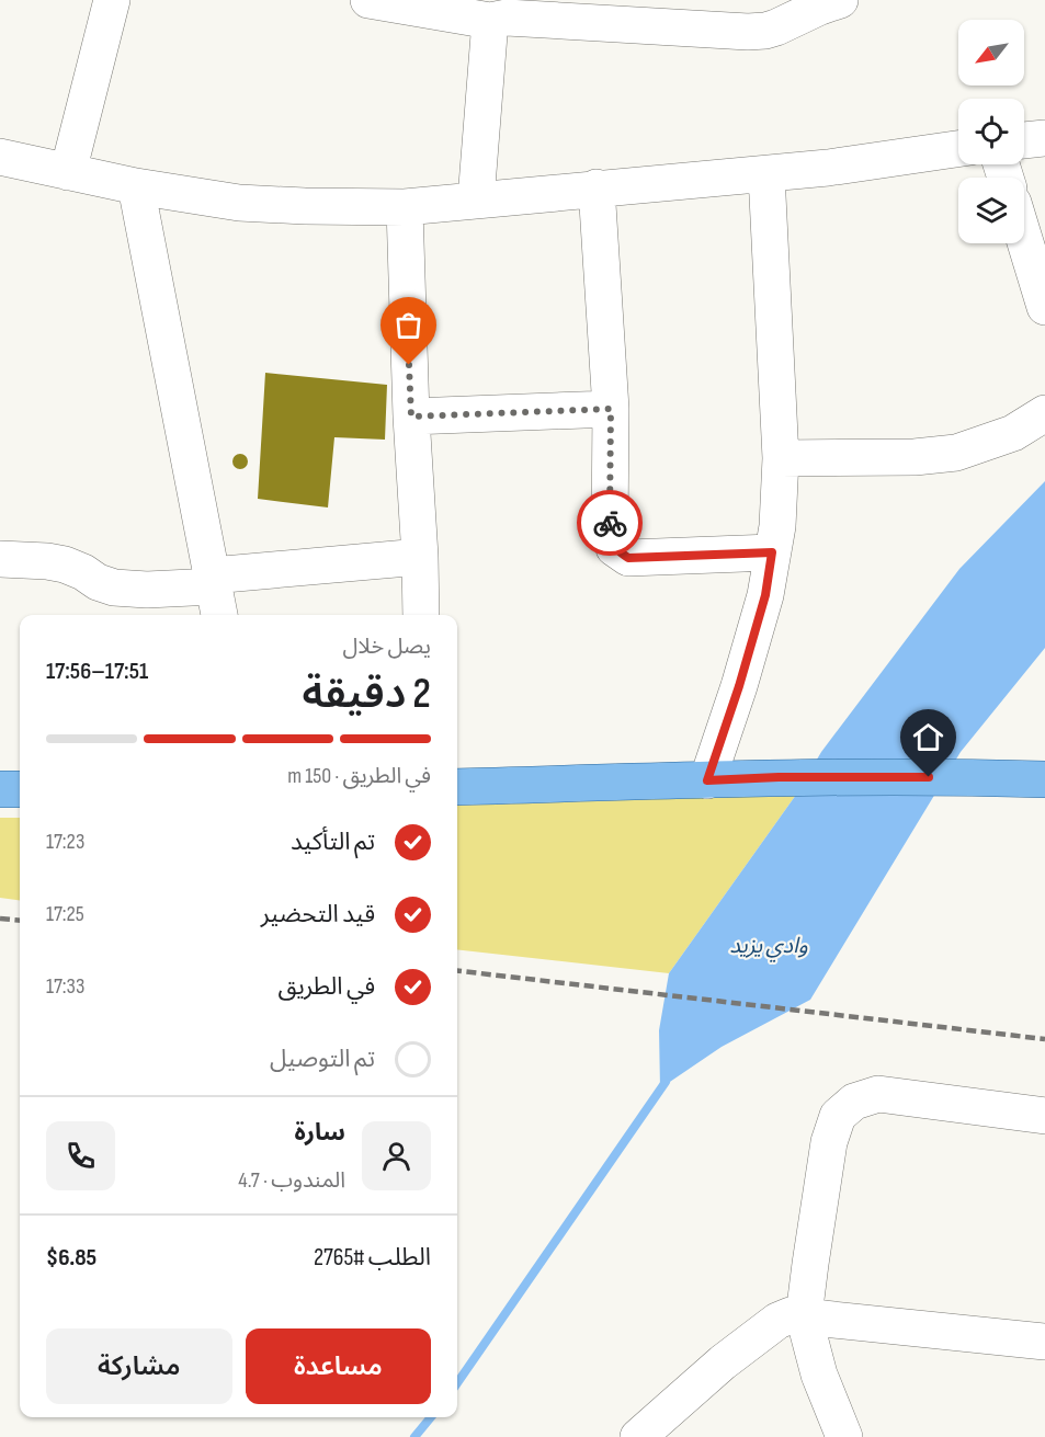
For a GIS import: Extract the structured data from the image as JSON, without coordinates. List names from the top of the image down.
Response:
{
  "water": ["وادي يزيد"],
  "north": "bottom left",
  "page": {
    "heading": ["2 دقيقة", "يصل خلال", "17:51–17:56"],
    "panel": [
      "سارة",
      "المندوب · 4.7",
      "الطلب #2765",
      "$6.85"
    ],
    "bar": "في الطريق · 150 m",
    "list": [
      ["تم التأكيد", "17:23"],
      ["قيد التحضير", "17:25"],
      ["في الطريق", "17:33"],
      "تم التوصيل"
    ],
    "buttons": ["مساعدة", "مشاركة"]
  }
}
